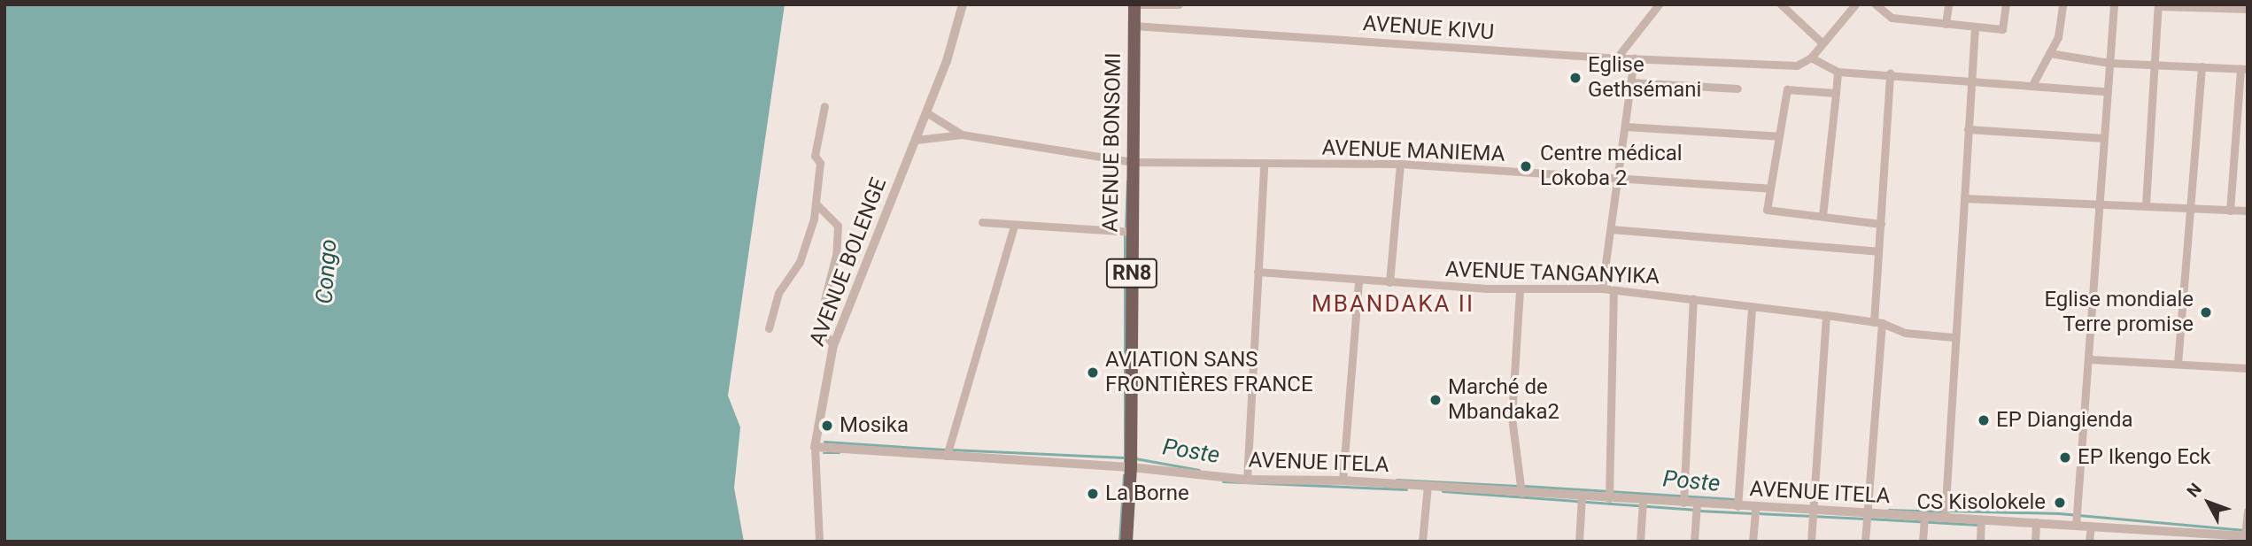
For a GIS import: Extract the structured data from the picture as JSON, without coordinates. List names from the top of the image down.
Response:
{
  "streets": {
    "main road": ["AVENUE BONSOMI", "RN8"],
    "street": [
      "AVENUE KIVU",
      "AVENUE MANIEMA",
      "AVENUE BOLENGE",
      "AVENUE TANGANYIKA",
      "AVENUE ITELA"
    ]
  },
  "crossings": [
    ["AVENUE KIVU", "AVENUE BONSOMI"],
    ["AVENUE BONSOMI", "AVENUE MANIEMA"],
    ["AVENUE BONSOMI", "AVENUE ITELA"],
    ["AVENUE BOLENGE", "AVENUE ITELA"]
  ],
  "districts": ["MBANDAKA II"],
  "water": ["Congo", "Poste"],
  "places": [
    "Eglise Gethsémani",
    "Centre médical Lokoba 2",
    "Eglise mondiale Terre promise",
    "AVIATION SANS FRONTIÈRES FRANCE",
    "Marché de Mbandaka2",
    "EP Diangienda",
    "Mosika",
    "EP Ikengo Eck",
    "La Borne",
    "CS Kisolokele"
  ],
  "north": "top left"
}
